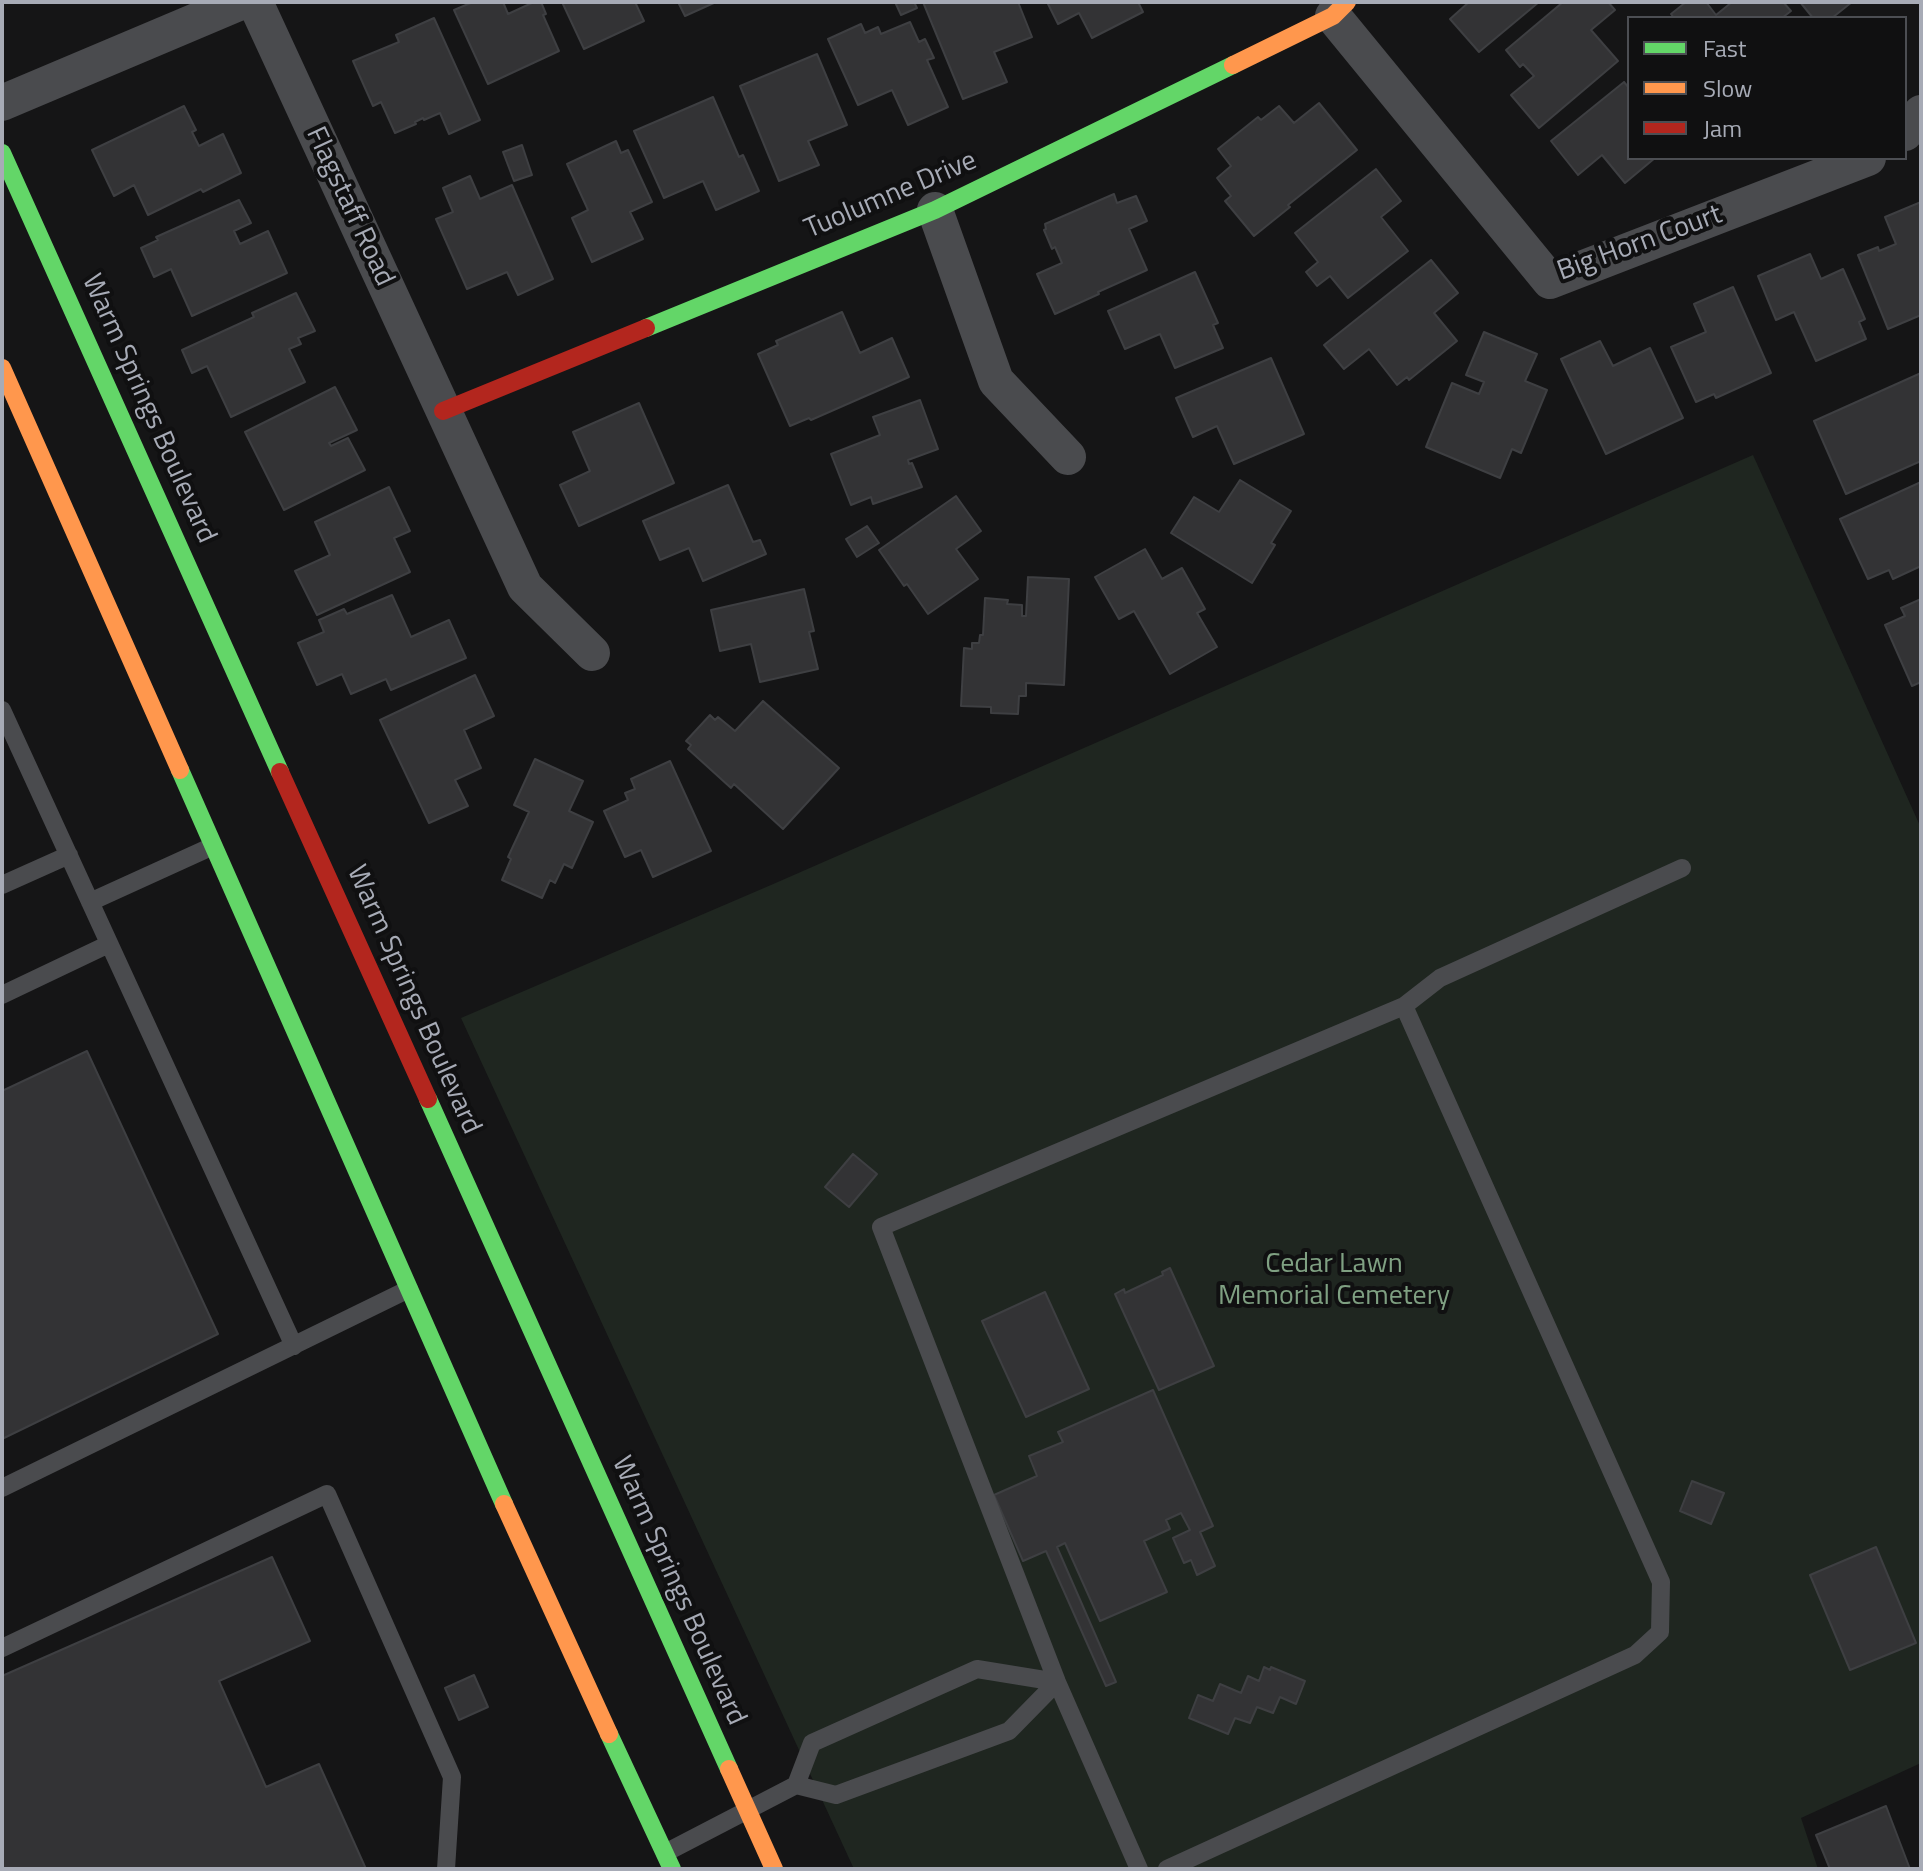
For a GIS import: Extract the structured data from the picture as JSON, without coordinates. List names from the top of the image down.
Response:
{
  "streets": {
    "main road": ["Tuolumne Drive", "Warm Springs Boulevard"],
    "street": ["Flagstaff Road", "Big Horn Court"]
  },
  "crossings": [
    ["Tuolumne Drive", "Flagstaff Road"],
    ["Tuolumne Drive", "Big Horn Court"]
  ],
  "parks": ["Cedar Lawn Memorial Cemetery"],
  "legend": ["Fast", "Slow", "Jam"]
}
